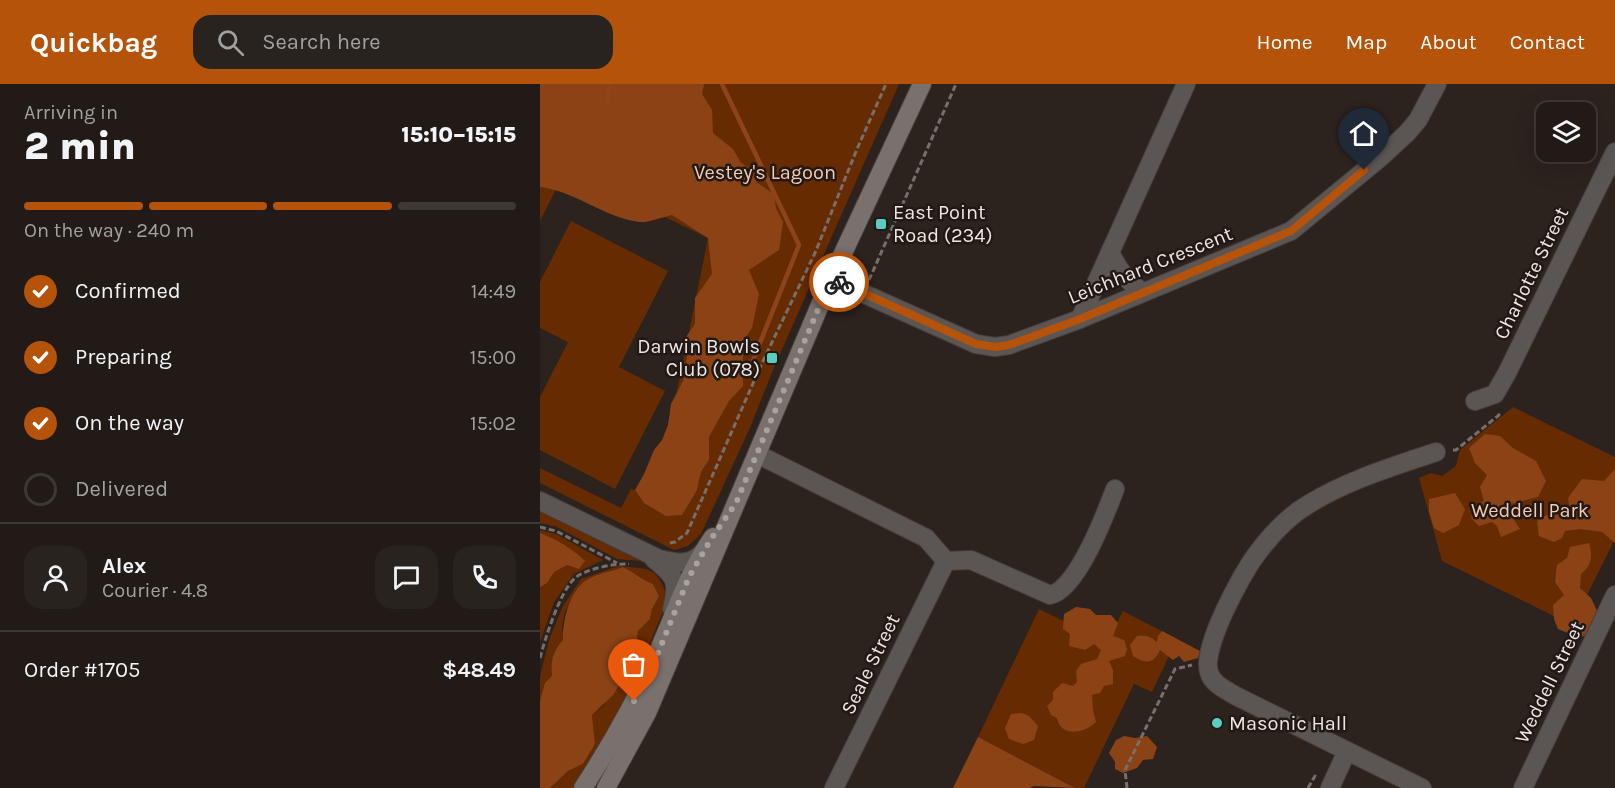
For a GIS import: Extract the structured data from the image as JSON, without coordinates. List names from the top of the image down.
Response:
{
  "streets": {
    "street": [
      "Leichhard Crescent",
      "Charlotte Street",
      "Seale Street",
      "Weddell Street"
    ]
  },
  "parks": ["Vestey's Lagoon", "Weddell Park"],
  "places": {
    "transit": ["East Point Road (234)", "Darwin Bowls Club (078)"],
    "other": ["Masonic Hall"]
  },
  "page": {
    "header": "Quickbag",
    "search": "Search here",
    "nav": [
      "Home",
      "Map",
      "About",
      "Contact"
    ],
    "heading": ["2 min", "Arriving in", "15:10–15:15"],
    "panel": [
      "Alex",
      "Courier · 4.8",
      "Order #1705",
      "$48.49"
    ],
    "bar": "On the way · 240 m",
    "list": [
      ["Confirmed", "14:49"],
      ["Preparing", "15:00"],
      ["On the way", "15:02"],
      "Delivered"
    ]
  }
}
